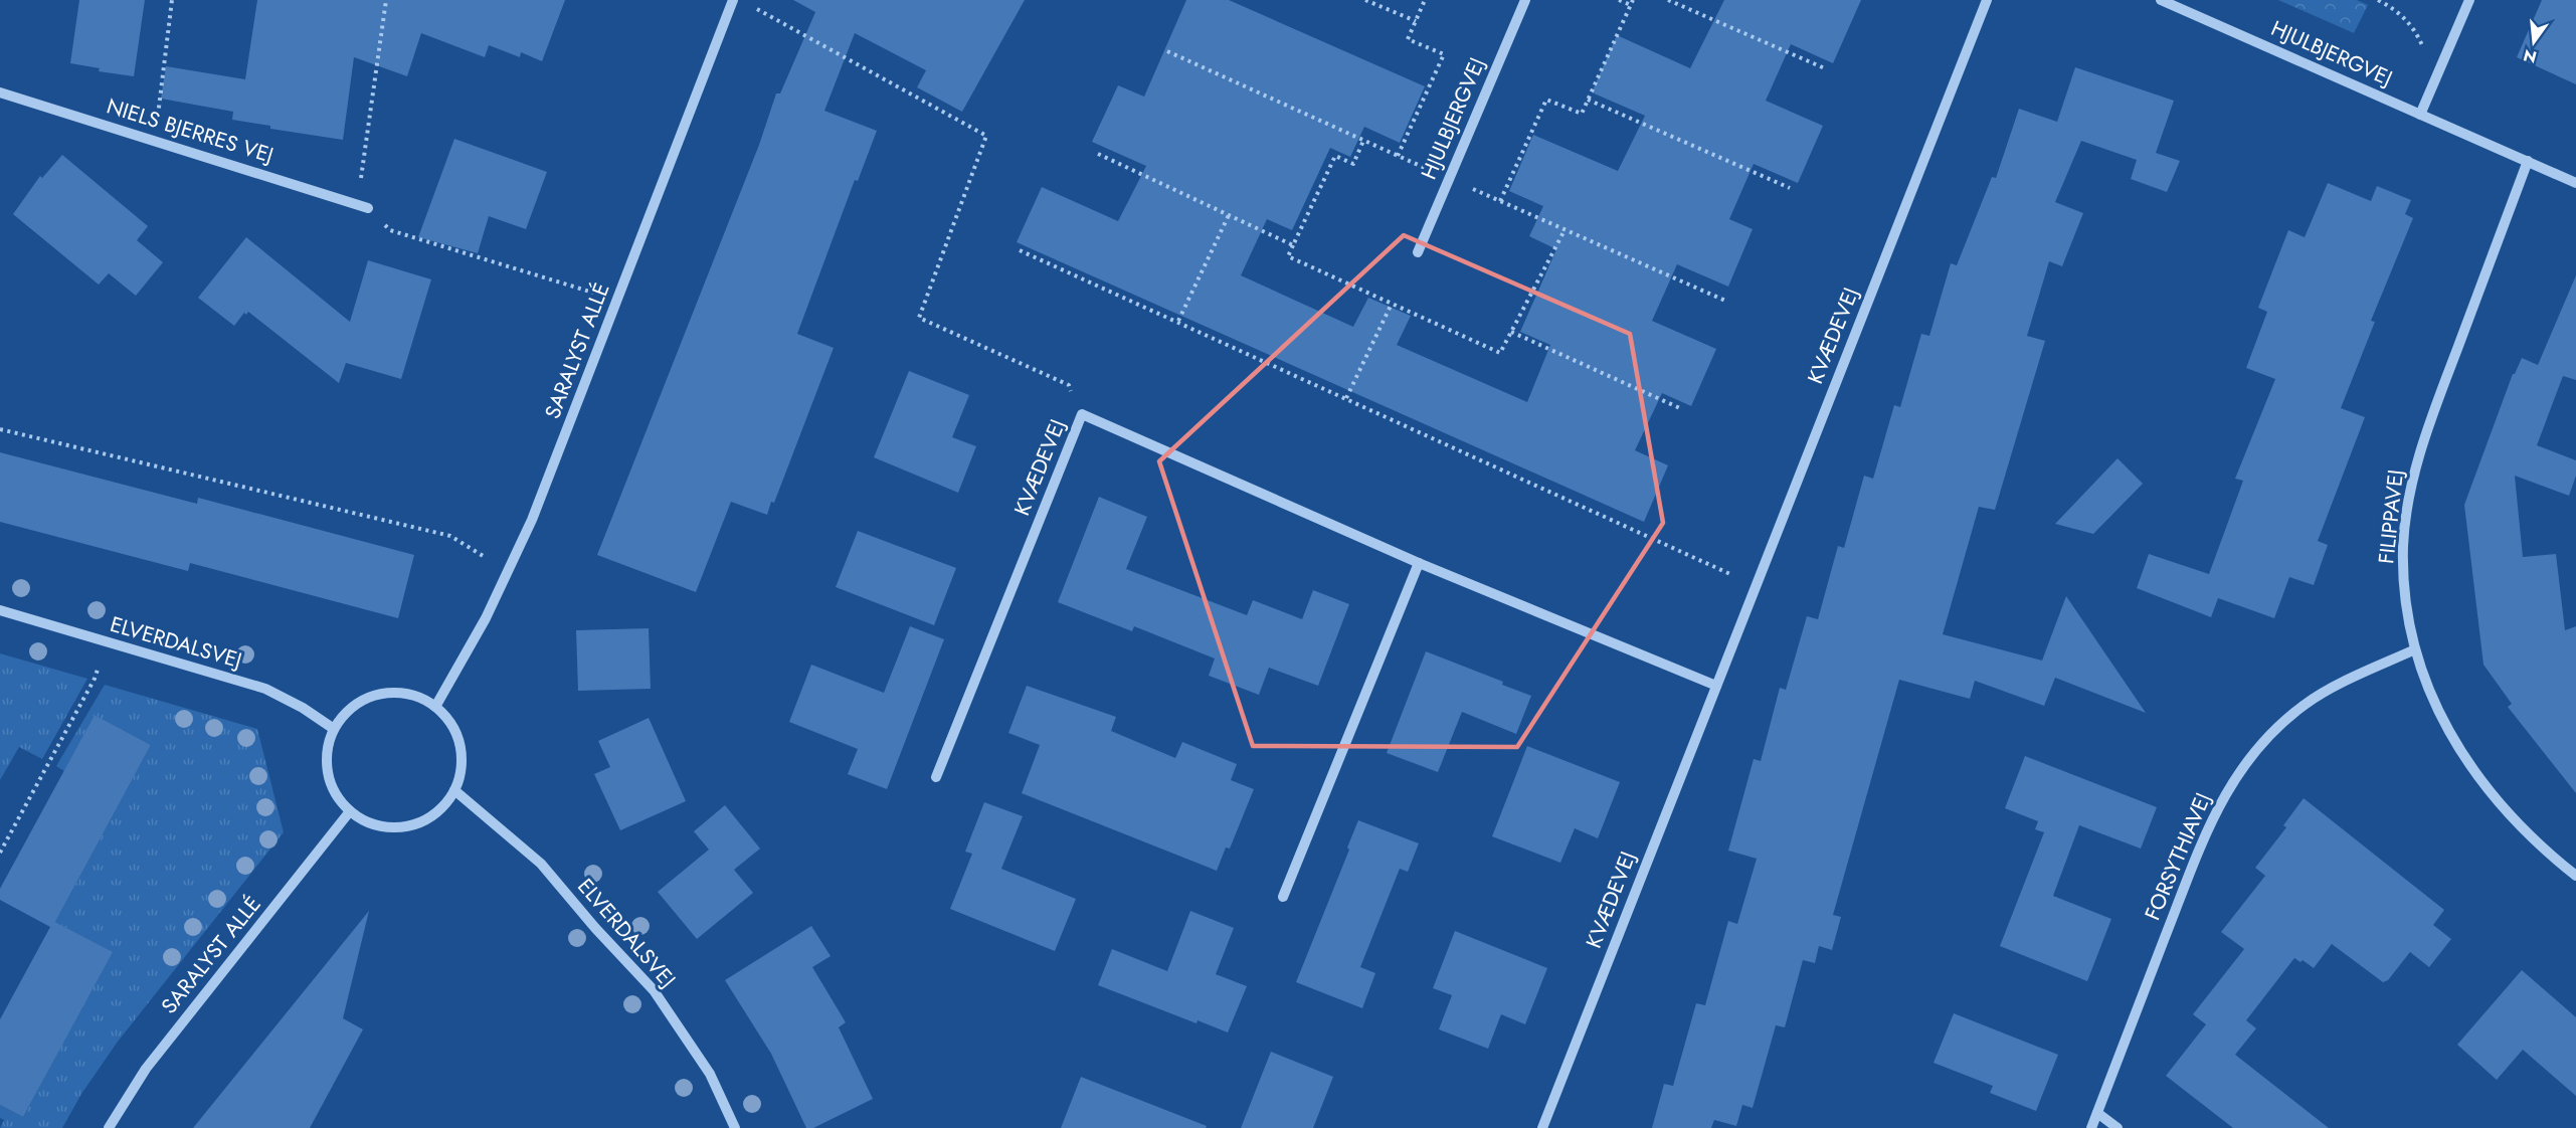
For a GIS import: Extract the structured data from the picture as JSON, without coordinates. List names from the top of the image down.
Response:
{
  "streets": {
    "street": [
      "HJULBJERGVEJ",
      "NIELS BJERRES VEJ",
      "KVÆDEVEJ",
      "SARALYST ALLÉ",
      "FILIPPAVEJ",
      "ELVERDALSVEJ",
      "FORSYTHIAVEJ"
    ]
  },
  "crossings": [
    ["HJULBJERGVEJ", "FILIPPAVEJ"],
    ["SARALYST ALLÉ", "ELVERDALSVEJ"],
    ["FILIPPAVEJ", "FORSYTHIAVEJ"]
  ],
  "north": "bottom"
}
